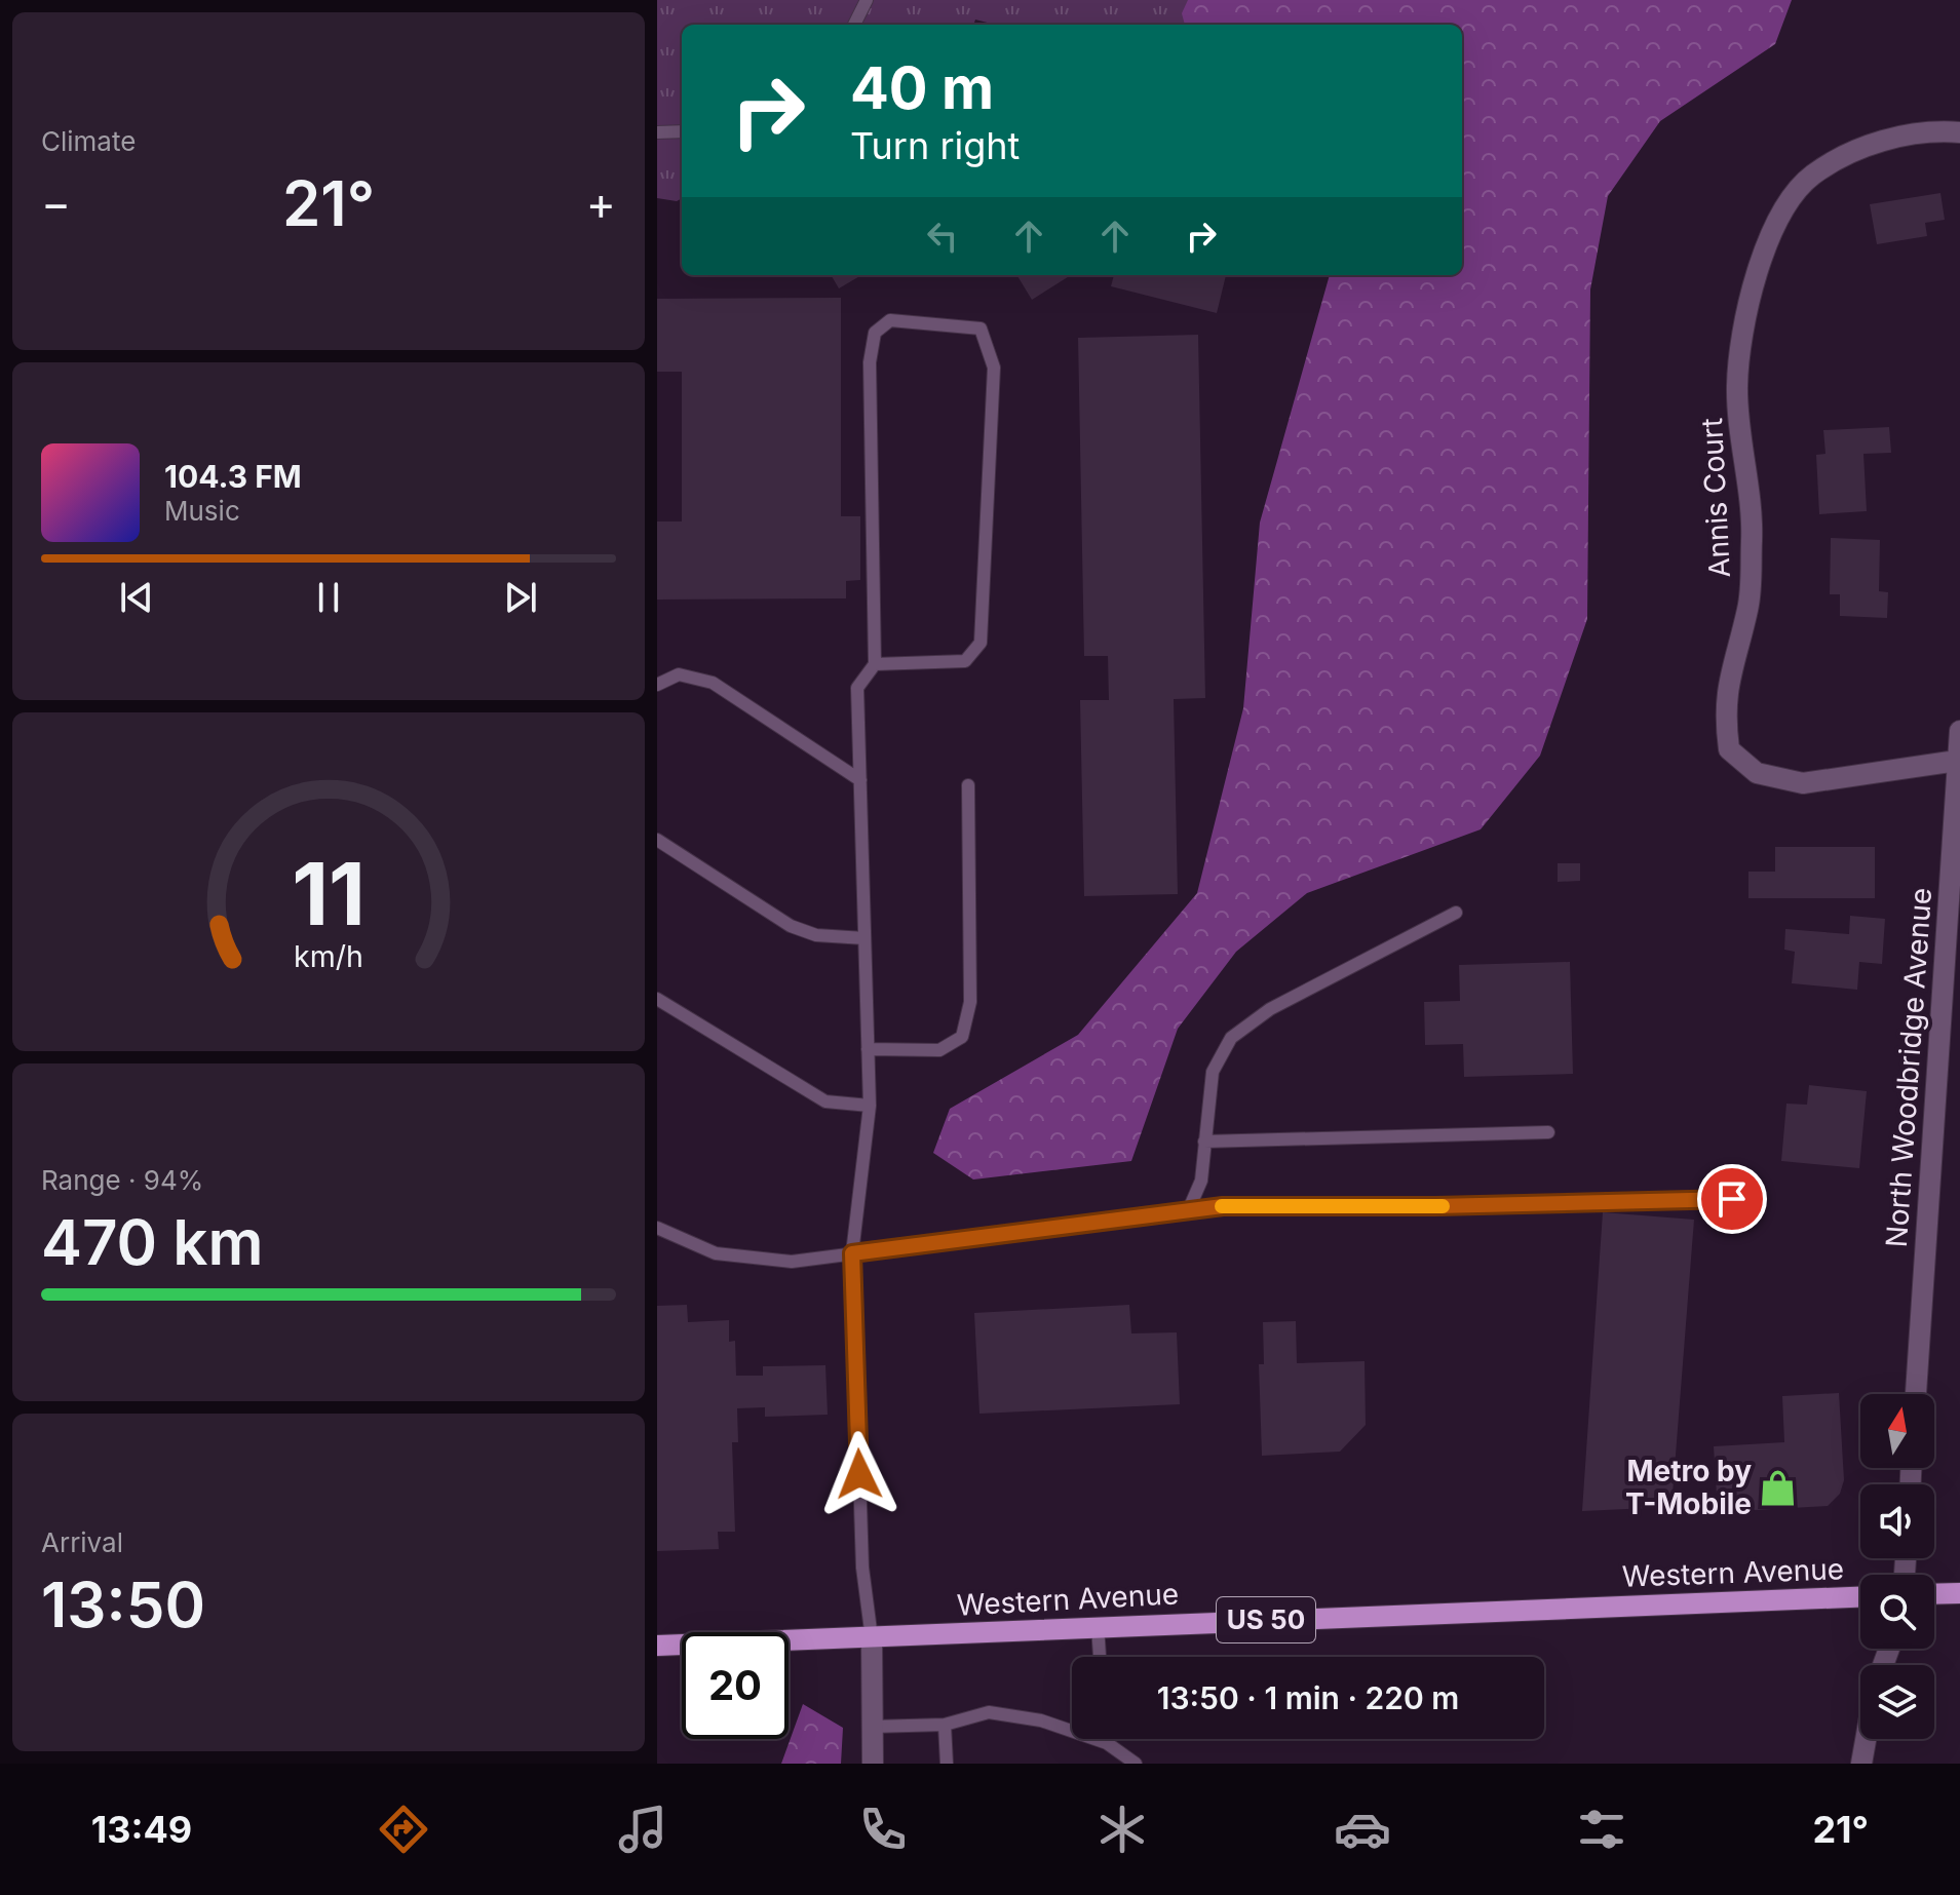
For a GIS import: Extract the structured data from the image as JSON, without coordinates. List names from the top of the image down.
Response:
{
  "streets": {
    "main road": ["Western Avenue", "US 50"],
    "street": ["Annis Court", "North Woodbridge Avenue"]
  },
  "crossings": [
    ["Annis Court", "North Woodbridge Avenue"]
  ],
  "places": {
    "shop": ["Metro by T-Mobile"]
  },
  "north": "top",
  "page": {
    "tile": [
      "Climate",
      ["Range · 94%", "470 km"],
      ["Arrival", "13:50"]
    ],
    "turn": ["40 m", "Turn right"],
    "heat": ["−", "21°", "+"],
    "song": ["104.3 FM", "Music"],
    "limit": "20",
    "trip": "13:50 · 1 min · 220 m",
    "tabs": ["13:49", "21°"],
    "gauge": ["11", "km/h"]
  }
}
